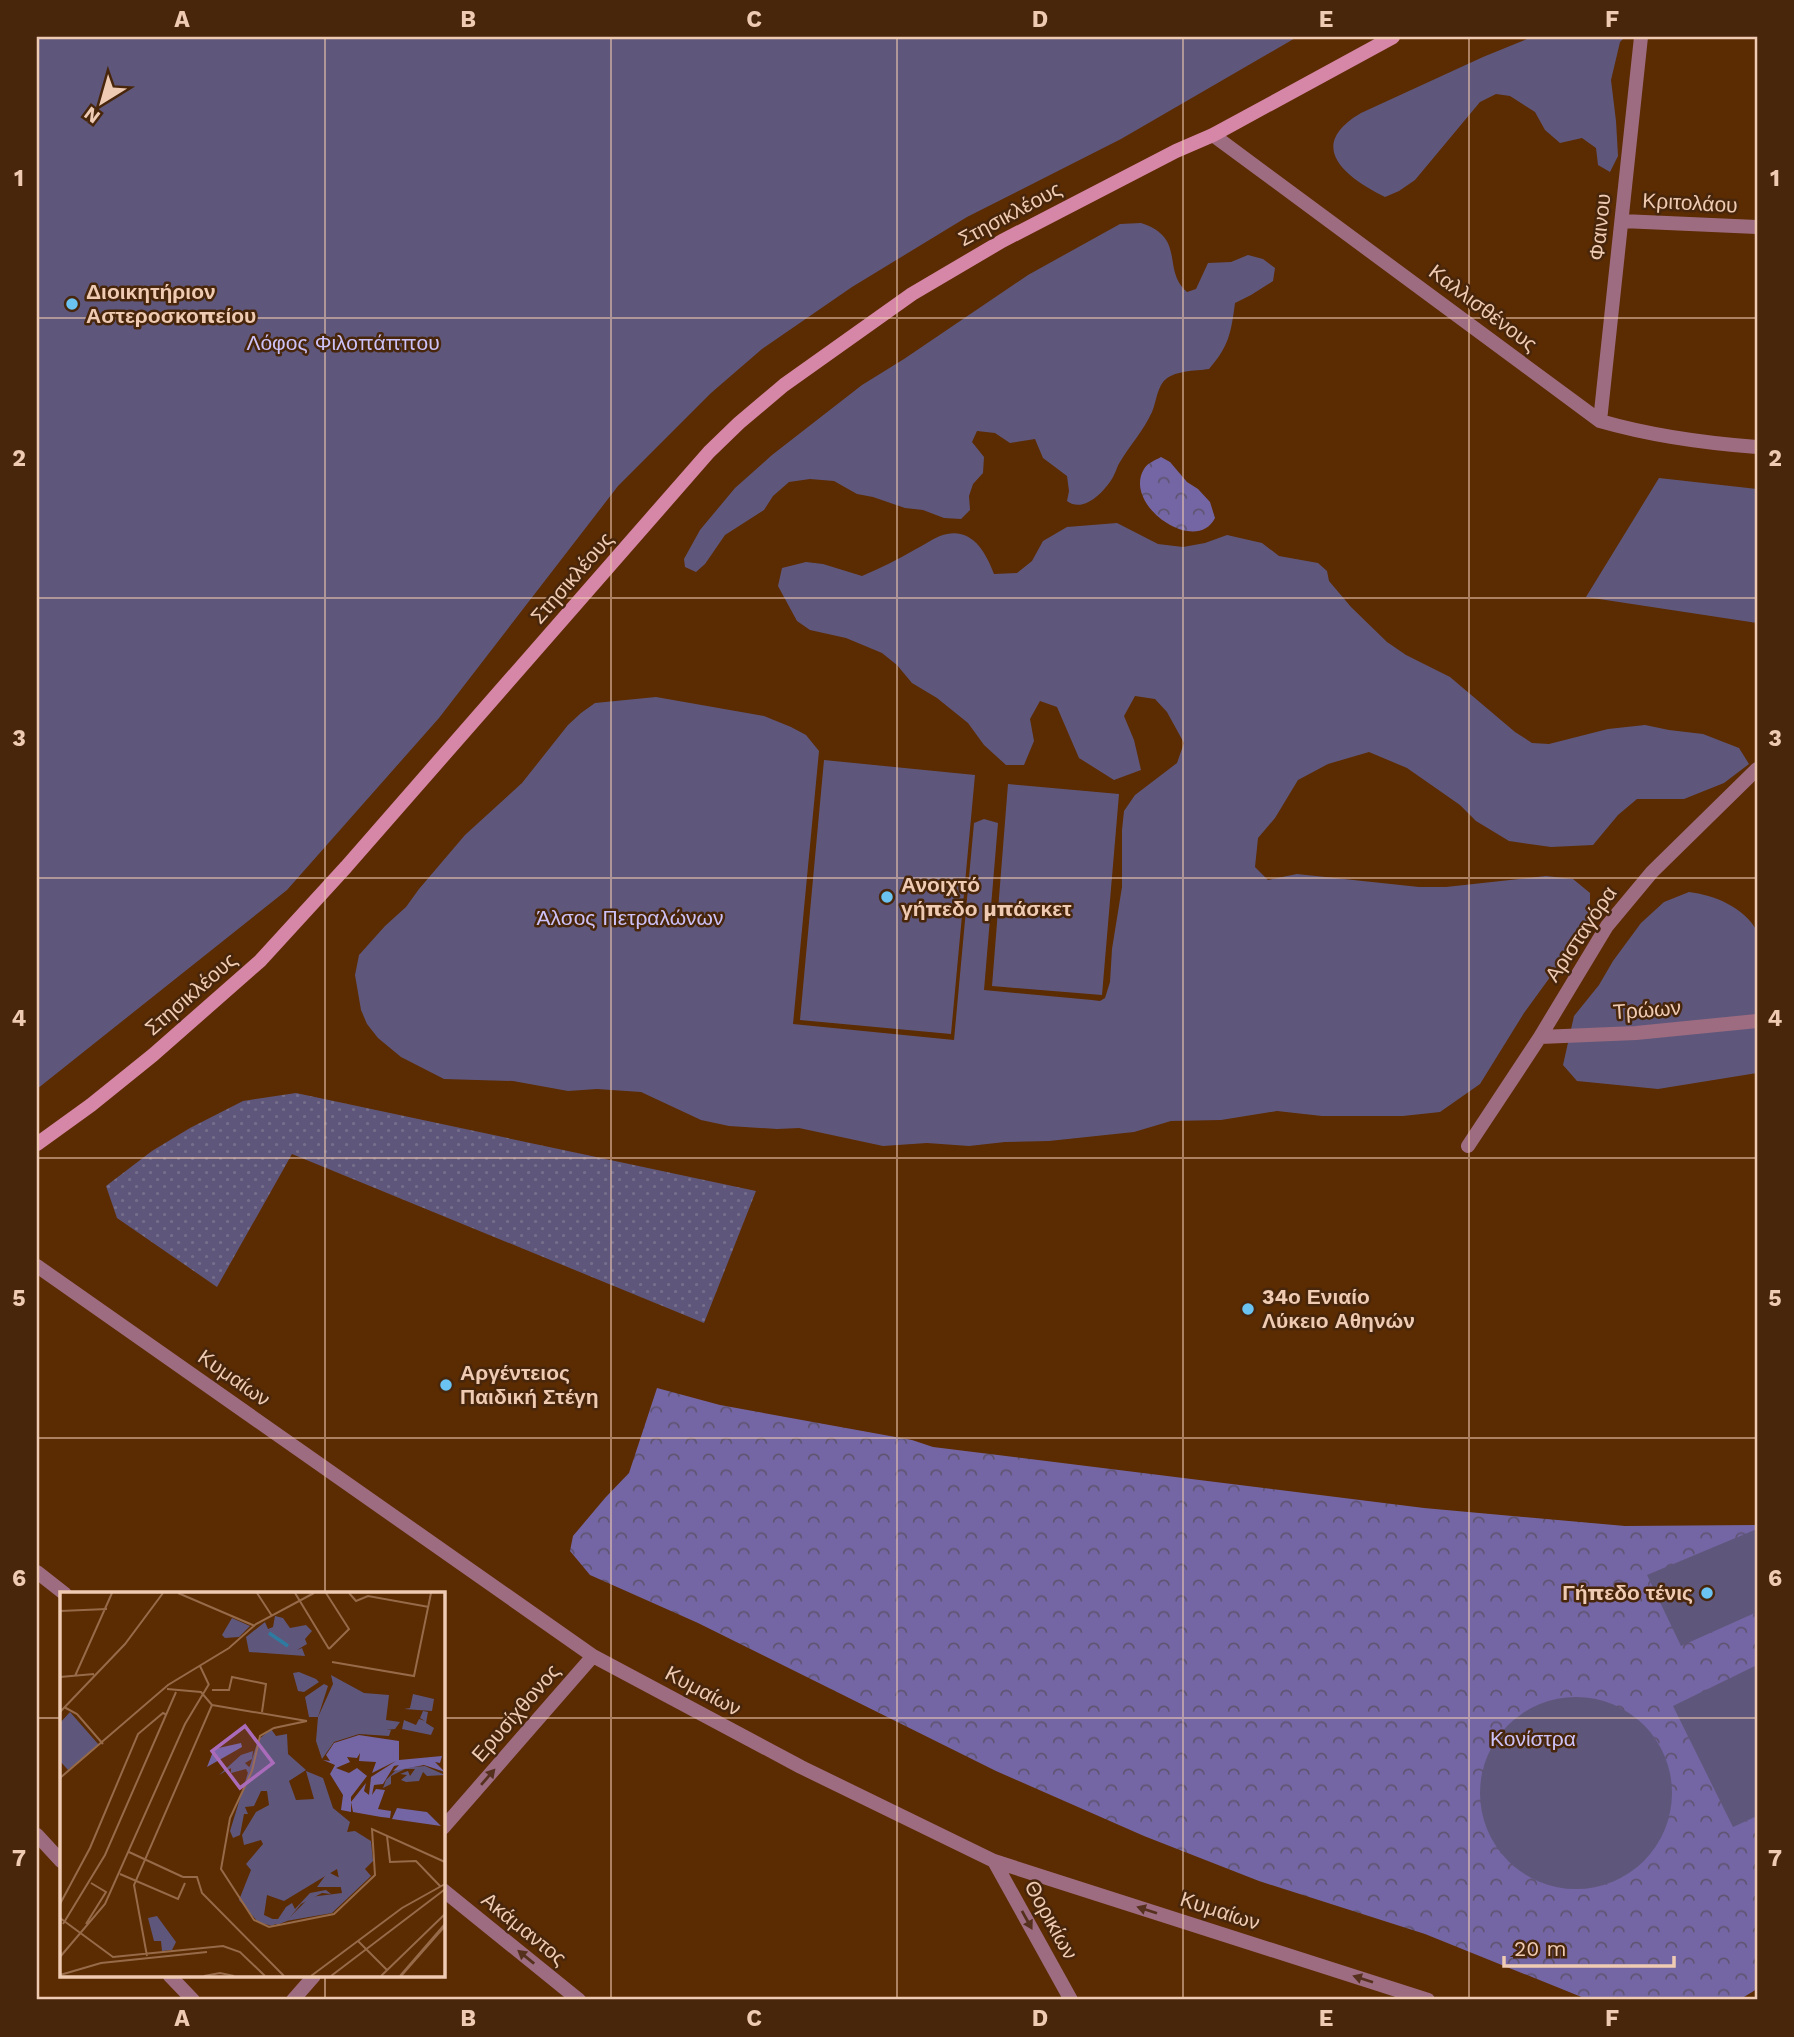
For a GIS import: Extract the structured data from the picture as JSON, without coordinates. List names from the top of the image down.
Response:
{
  "streets": {
    "street": [
      "Κριτολάου",
      "Στησικλέους",
      "Φαινου",
      "Καλλισθένους",
      "Αρισταγόρα",
      "Τρώων",
      "Κυμαίων",
      "Ερυσίχθονος",
      "Θορικίων",
      "Ακάμαντος"
    ]
  },
  "crossings": [
    ["Κριτολάου", "Φαινου"],
    ["Στησικλέους", "Καλλισθένους"],
    ["Φαινου", "Καλλισθένους"],
    ["Αρισταγόρα", "Τρώων"],
    ["Κυμαίων", "Ερυσίχθονος"],
    ["Κυμαίων", "Θορικίων"]
  ],
  "one_way": ["Ερυσίχθονος", "Θορικίων", "Ακάμαντος"],
  "parks": ["Λόφος Φιλοπάππου", "Άλσος Πετραλώνων", "Κονίστρα"],
  "places": [
    "Διοικητήριον Αστεροσκοπείου",
    "Ανοιχτό γήπεδο μπάσκετ",
    "34ο Ενιαίο Λύκειο Αθηνών",
    "Αργέντειος Παιδική Στέγη",
    "Γήπεδο τένις"
  ],
  "scale_bar": "20 m",
  "north": "bottom left",
  "grid": {
    "columns": [
      "A",
      "B",
      "C",
      "D",
      "E",
      "F"
    ],
    "rows": [
      "1",
      "2",
      "3",
      "4",
      "5",
      "6",
      "7"
    ]
  }
}
